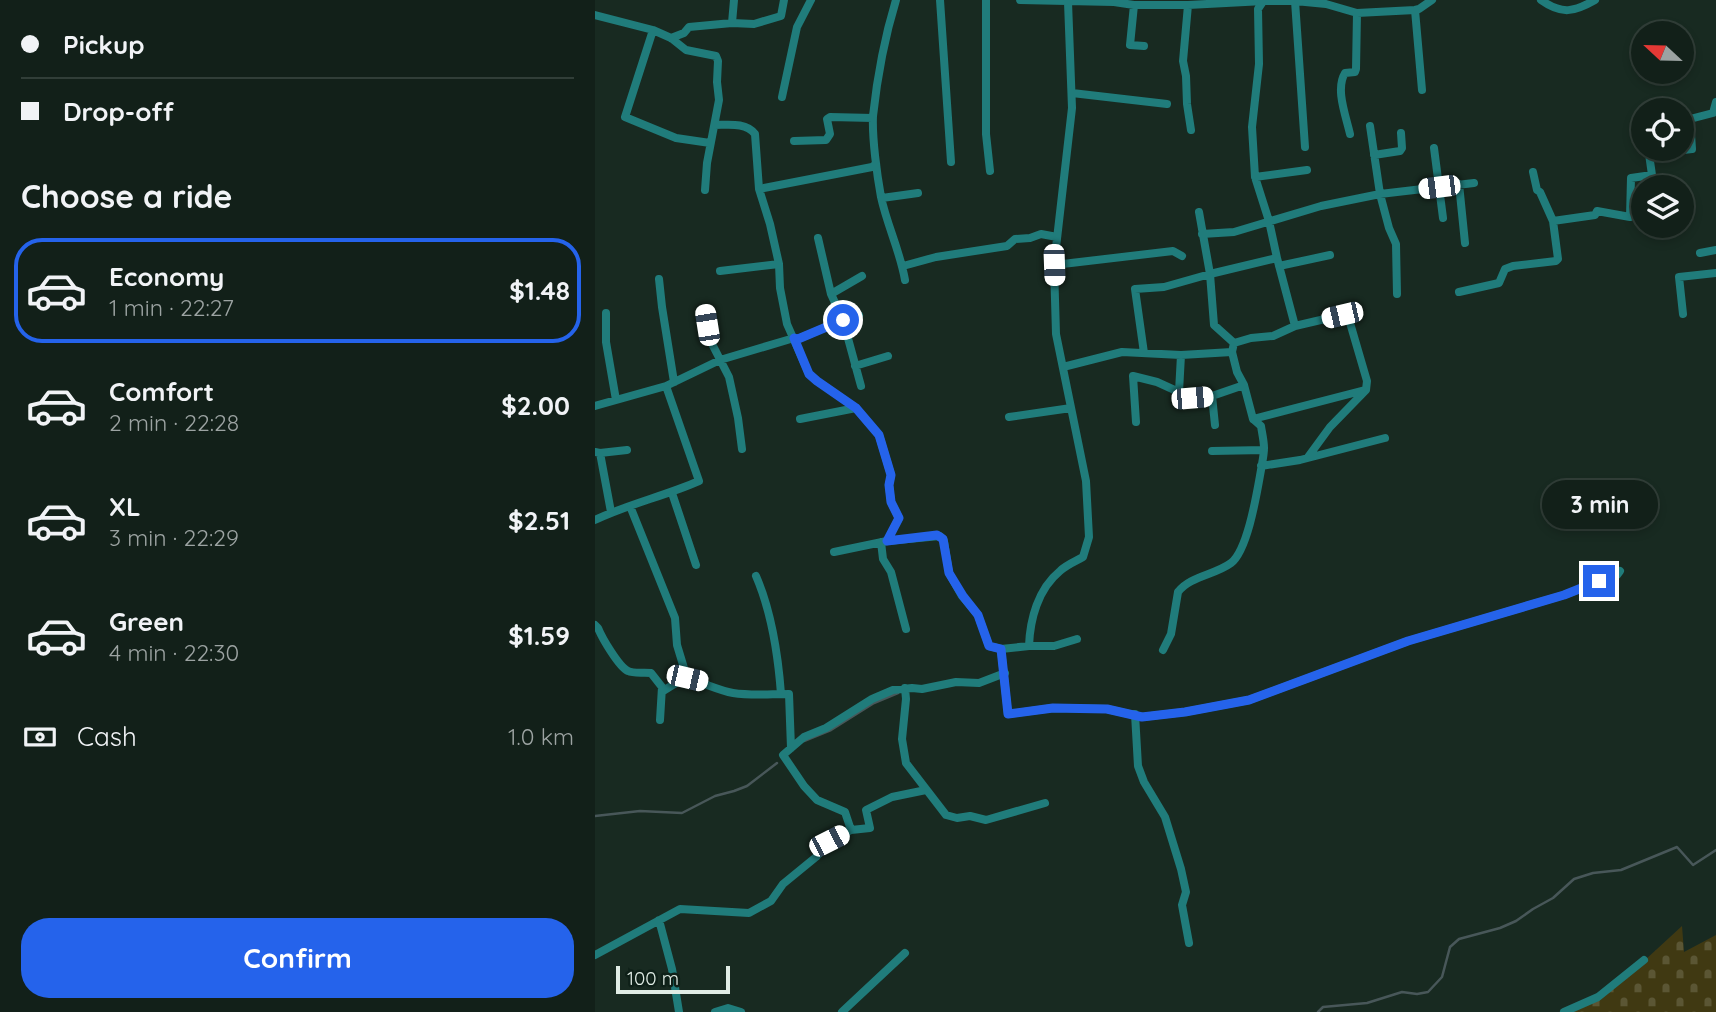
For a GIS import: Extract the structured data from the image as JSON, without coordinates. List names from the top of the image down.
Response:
{
  "scale_bar": "100 m",
  "north": "left",
  "page": {
    "banner": ["Pickup", "Drop-off"],
    "heading": "Choose a ride",
    "list": [
      {
        "name": "Economy",
        "note": "1 min · 22:27",
        "value": "$1.48"
      },
      {
        "name": "Comfort",
        "note": "2 min · 22:28",
        "value": "$2.00"
      },
      {
        "name": "XL",
        "note": "3 min · 22:29",
        "value": "$2.51"
      },
      {
        "name": "Green",
        "note": "4 min · 22:30",
        "value": "$1.59"
      }
    ],
    "bubble": "3 min",
    "pay": ["Cash", "1.0 km"],
    "buttons": "Confirm",
    "scale": "100 m"
  }
}
